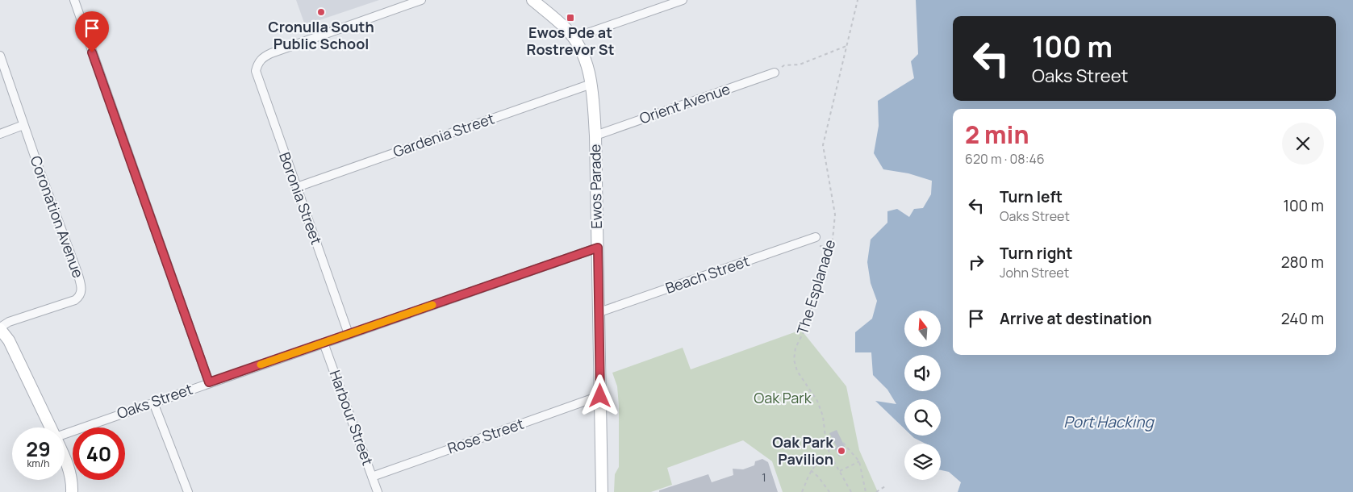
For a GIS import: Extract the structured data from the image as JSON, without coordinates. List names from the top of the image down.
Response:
{
  "streets": {
    "street": [
      "Orient Avenue",
      "Gardenia Street",
      "Ewos Parade",
      "Boronia Street",
      "Coronation Avenue",
      "Beach Street",
      "Oaks Street",
      "Harbour Street",
      "Rose Street"
    ],
    "path": ["The Esplanade"]
  },
  "crossings": [
    ["Orient Avenue", "Ewos Parade"],
    ["Gardenia Street", "Ewos Parade"],
    ["Gardenia Street", "Boronia Street"],
    ["Ewos Parade", "Beach Street"],
    ["Ewos Parade", "Oaks Street"],
    ["Ewos Parade", "Rose Street"],
    ["Boronia Street", "Oaks Street"],
    ["Oaks Street", "Harbour Street"],
    ["Harbour Street", "Rose Street"]
  ],
  "water": ["Port Hacking"],
  "parks": ["Oak Park"],
  "places": {
    "other": ["Cronulla South Public School", "Oak Park Pavilion"],
    "transit": ["Ewos Pde at Rostrevor St"]
  },
  "house_numbers": ["1"],
  "north": "top",
  "page": {
    "turn": ["100 m", "Oaks Street"],
    "heading": ["2 min", "620 m · 08:46"],
    "list": [
      {
        "name": "Turn left",
        "note": "Oaks Street",
        "value": "100 m"
      },
      {
        "name": "Turn right",
        "note": "John Street",
        "value": "280 m"
      },
      {
        "name": "Arrive at destination",
        "value": "240 m"
      }
    ],
    "speed": "29 km/h",
    "limit": "40"
  }
}
